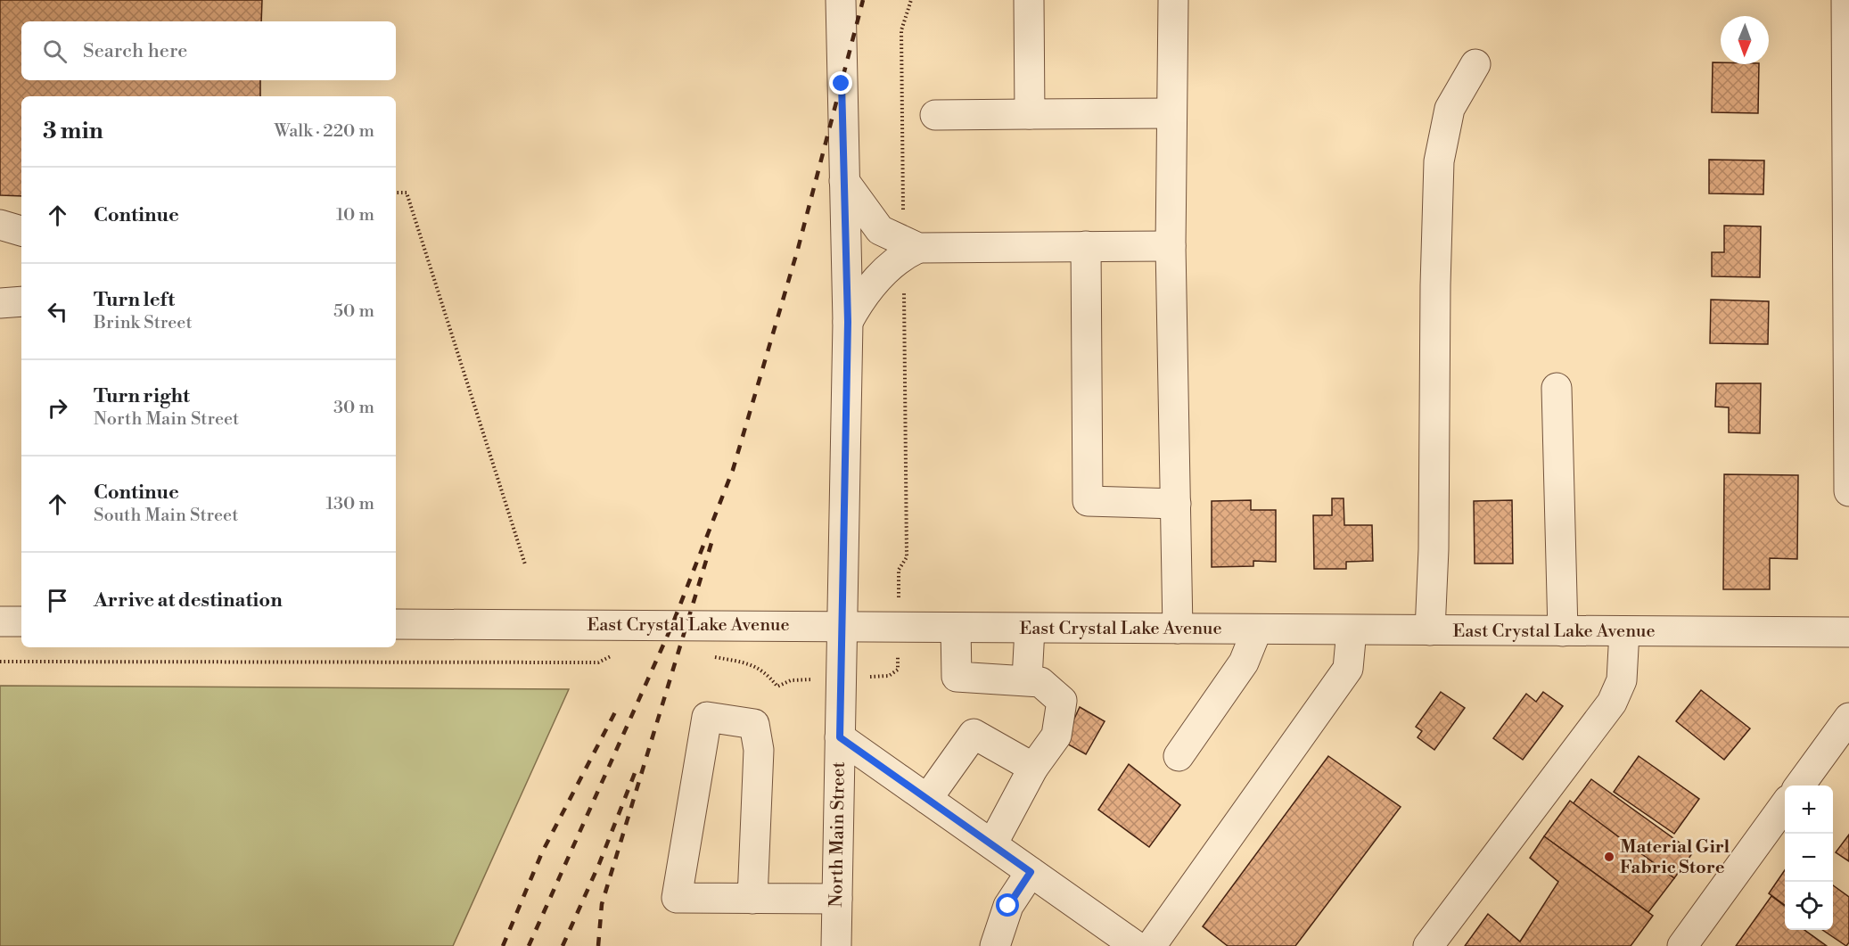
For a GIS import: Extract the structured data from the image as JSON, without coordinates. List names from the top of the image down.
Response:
{
  "streets": {
    "street": ["East Crystal Lake Avenue", "North Main Street"]
  },
  "crossings": [
    ["East Crystal Lake Avenue", "North Main Street"]
  ],
  "places": ["Material Girl Fabric Store"],
  "north": "bottom",
  "page": {
    "search": "Search here",
    "heading": ["3 min", "Walk · 220 m"],
    "list": [
      ["Continue", "10 m"],
      ["Turn left", "Brink Street", "50 m"],
      ["Turn right", "North Main Street", "30 m"],
      ["Continue", "South Main Street", "130 m"],
      "Arrive at destination"
    ],
    "map_buttons": ["+", "−"]
  }
}
